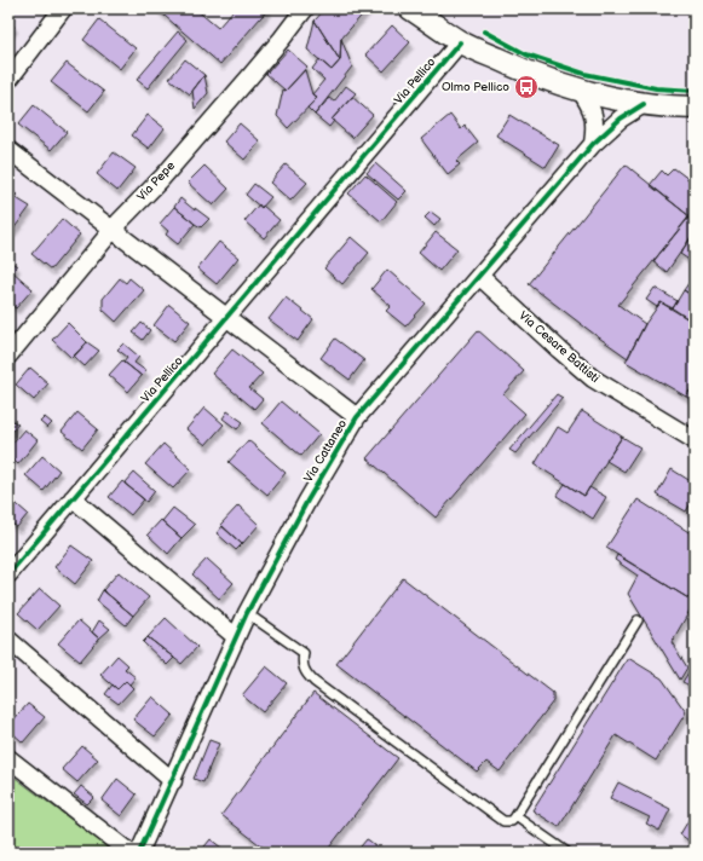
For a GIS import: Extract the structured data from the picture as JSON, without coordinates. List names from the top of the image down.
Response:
{
  "streets": {
    "street": [
      "Via Pellico",
      "Via Pepe",
      "Via Cesare Battisti",
      "Via Cattaneo"
    ]
  },
  "crossings": [
    ["Via Cesare Battisti", "Via Cattaneo"]
  ],
  "places": {
    "bus stop": ["Olmo Pellico"]
  }
}
